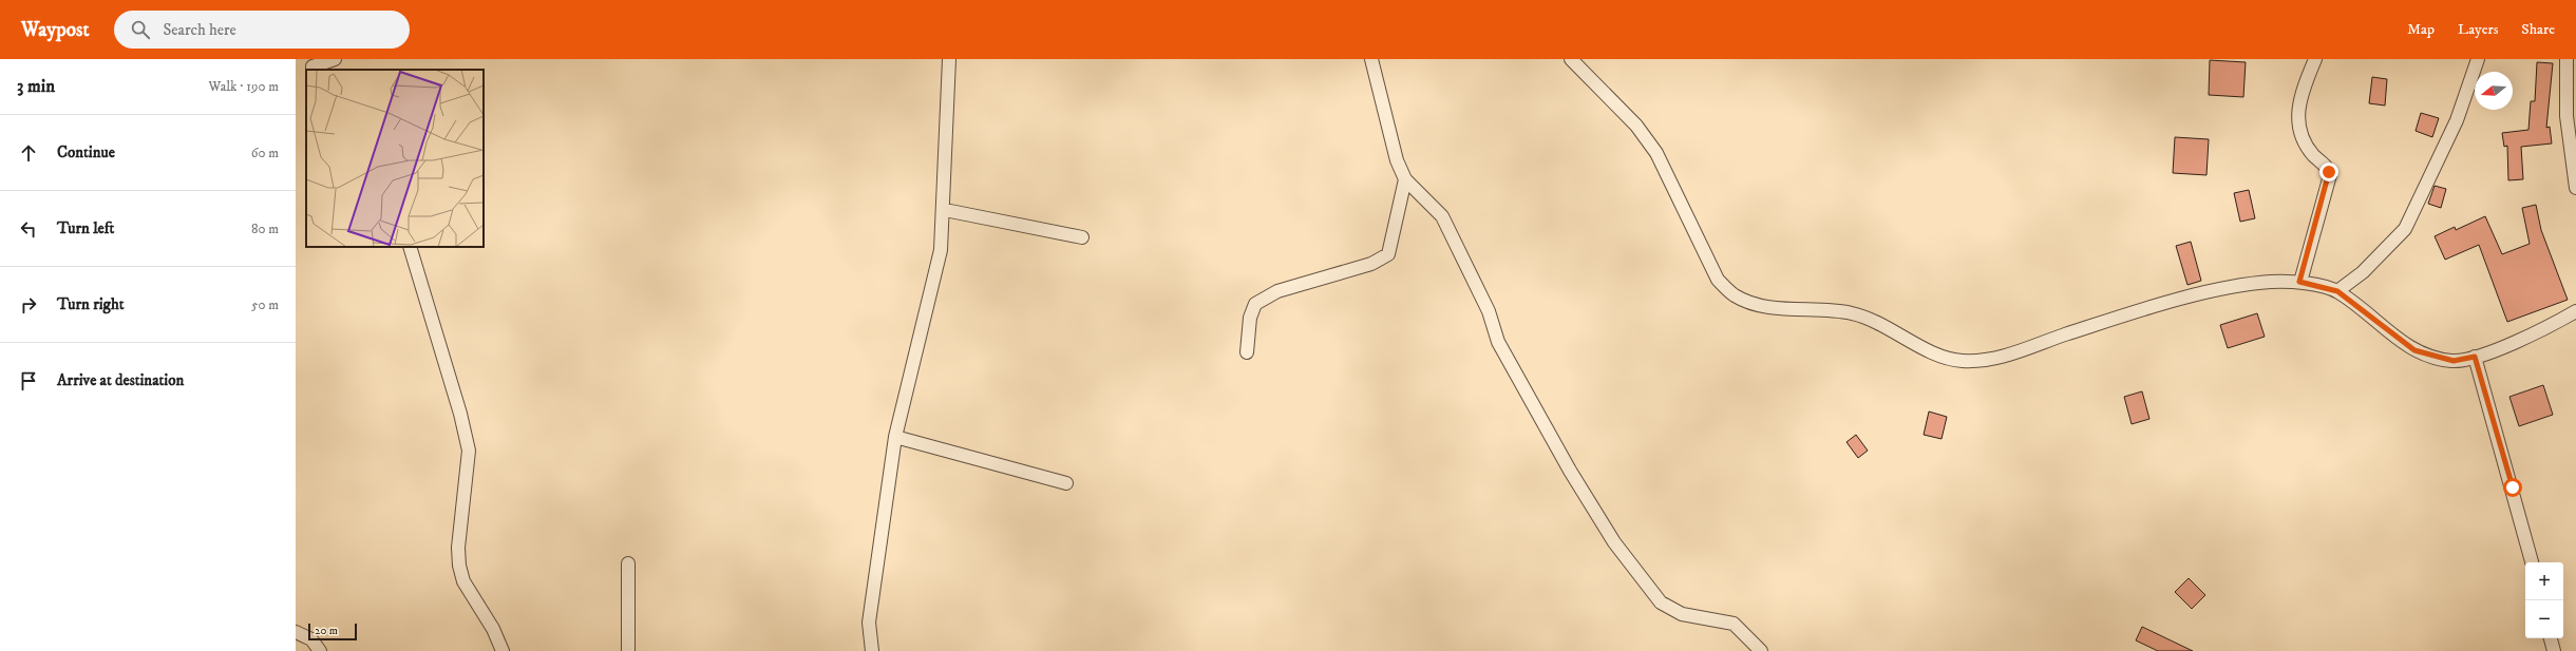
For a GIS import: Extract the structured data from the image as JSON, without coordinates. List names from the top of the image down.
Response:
{
  "scale_bar": "20 m",
  "north": "left",
  "page": {
    "header": "Waypost",
    "search": "Search here",
    "nav": ["Map", "Layers", "Share"],
    "heading": ["3 min", "Walk · 190 m"],
    "list": [
      ["Continue", "60 m"],
      ["Turn left", "80 m"],
      ["Turn right", "50 m"],
      "Arrive at destination"
    ],
    "map_buttons": ["+", "−"],
    "scale": "20 m"
  }
}
